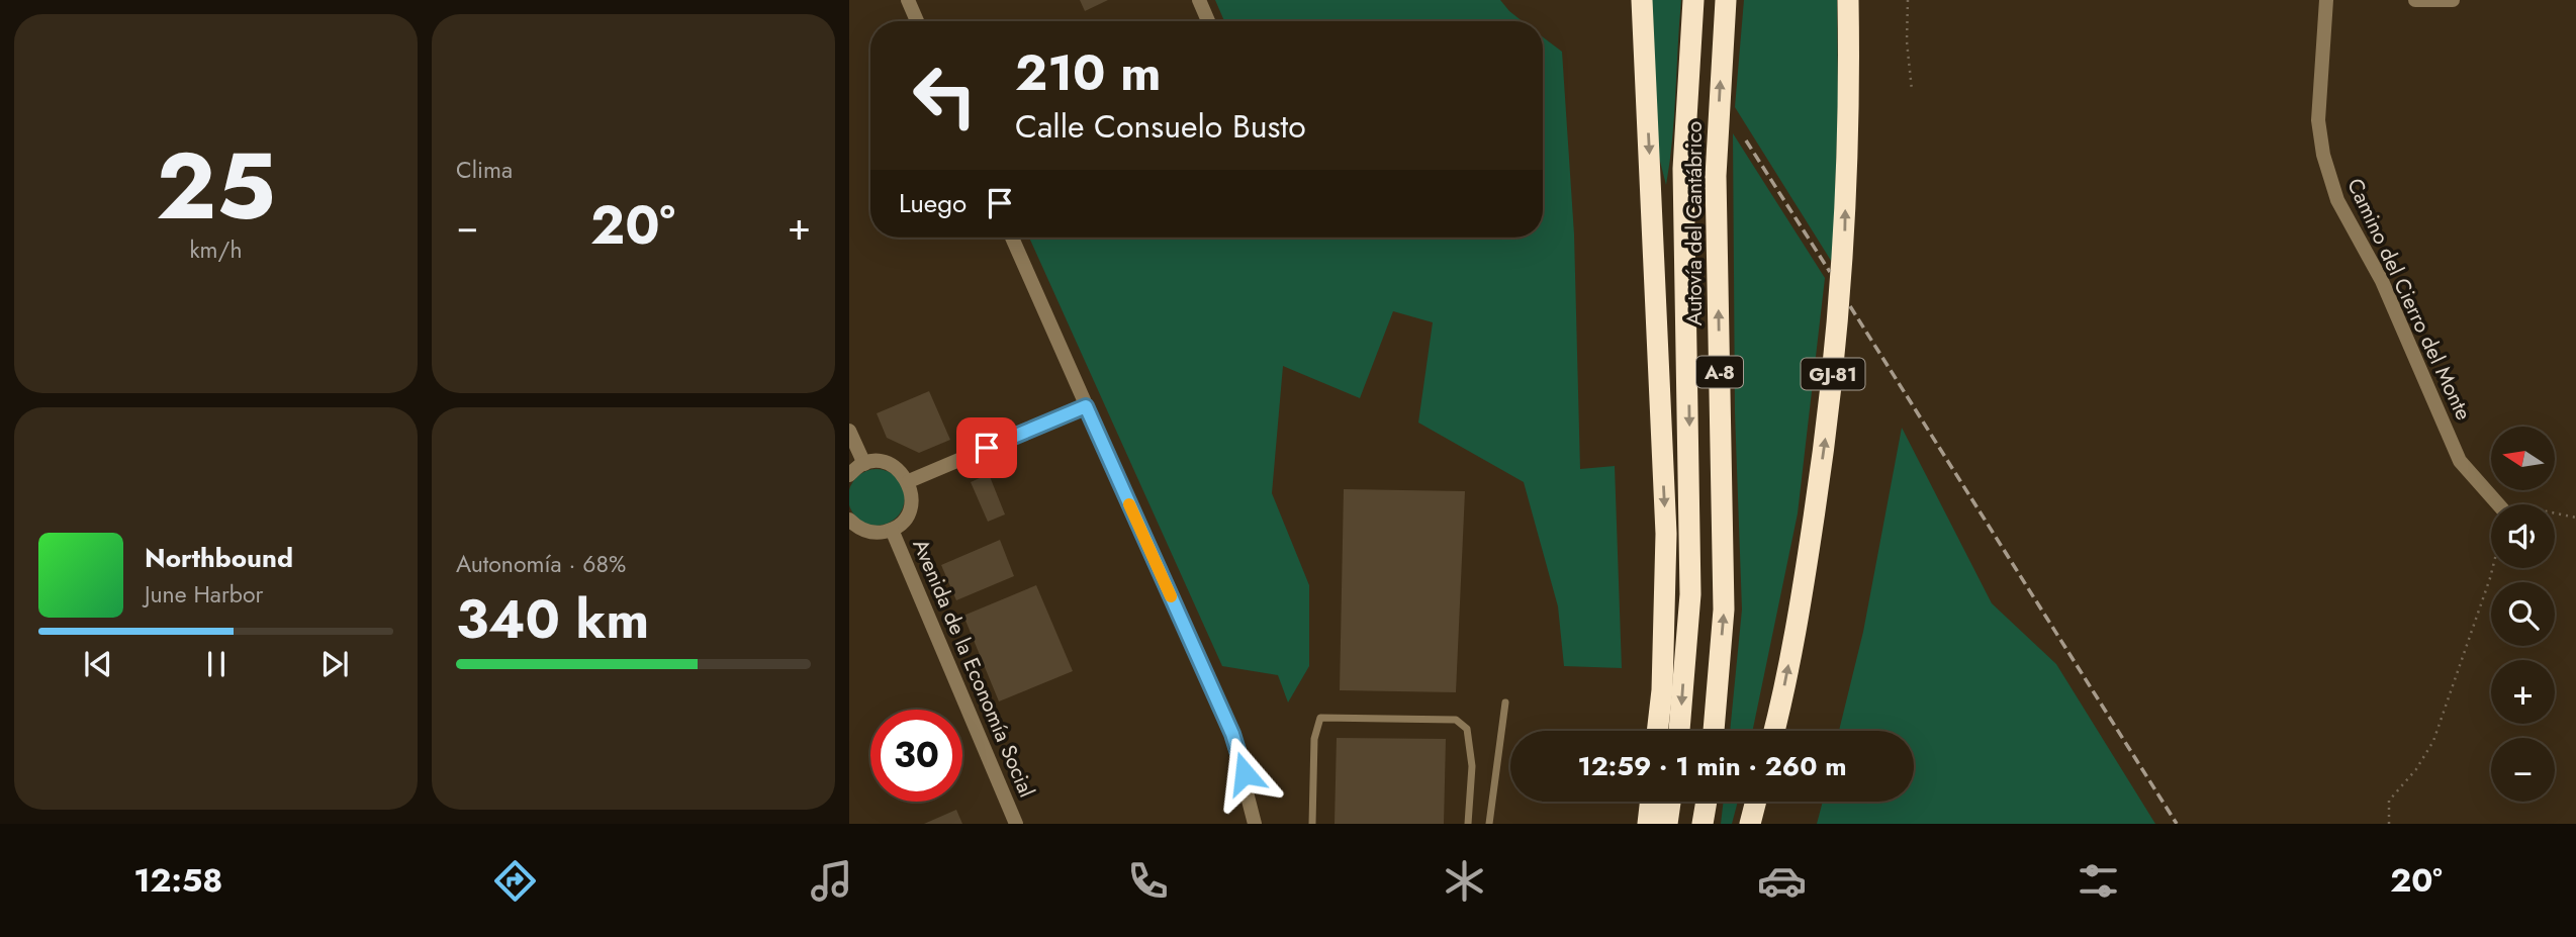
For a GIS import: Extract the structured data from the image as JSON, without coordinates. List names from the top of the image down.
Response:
{
  "streets": {
    "highway": ["Autovía del Cantábrico", "A-8", "GJ-81"],
    "street": ["Camino del Cierro del Monte", "Avenida de la Economía Social"]
  },
  "north": "left",
  "page": {
    "tile": [
      ["25", "km/h"],
      "Clima",
      ["Autonomía · 68%", "340 km"]
    ],
    "turn": ["210 m", "Calle Consuelo Busto"],
    "then": "Luego",
    "heat": ["−", "20°", "+"],
    "map_buttons": ["+", "−"],
    "song": ["Northbound", "June Harbor"],
    "limit": "30",
    "trip": "12:59 · 1 min · 260 m",
    "tabs": ["12:58", "20°"]
  }
}
